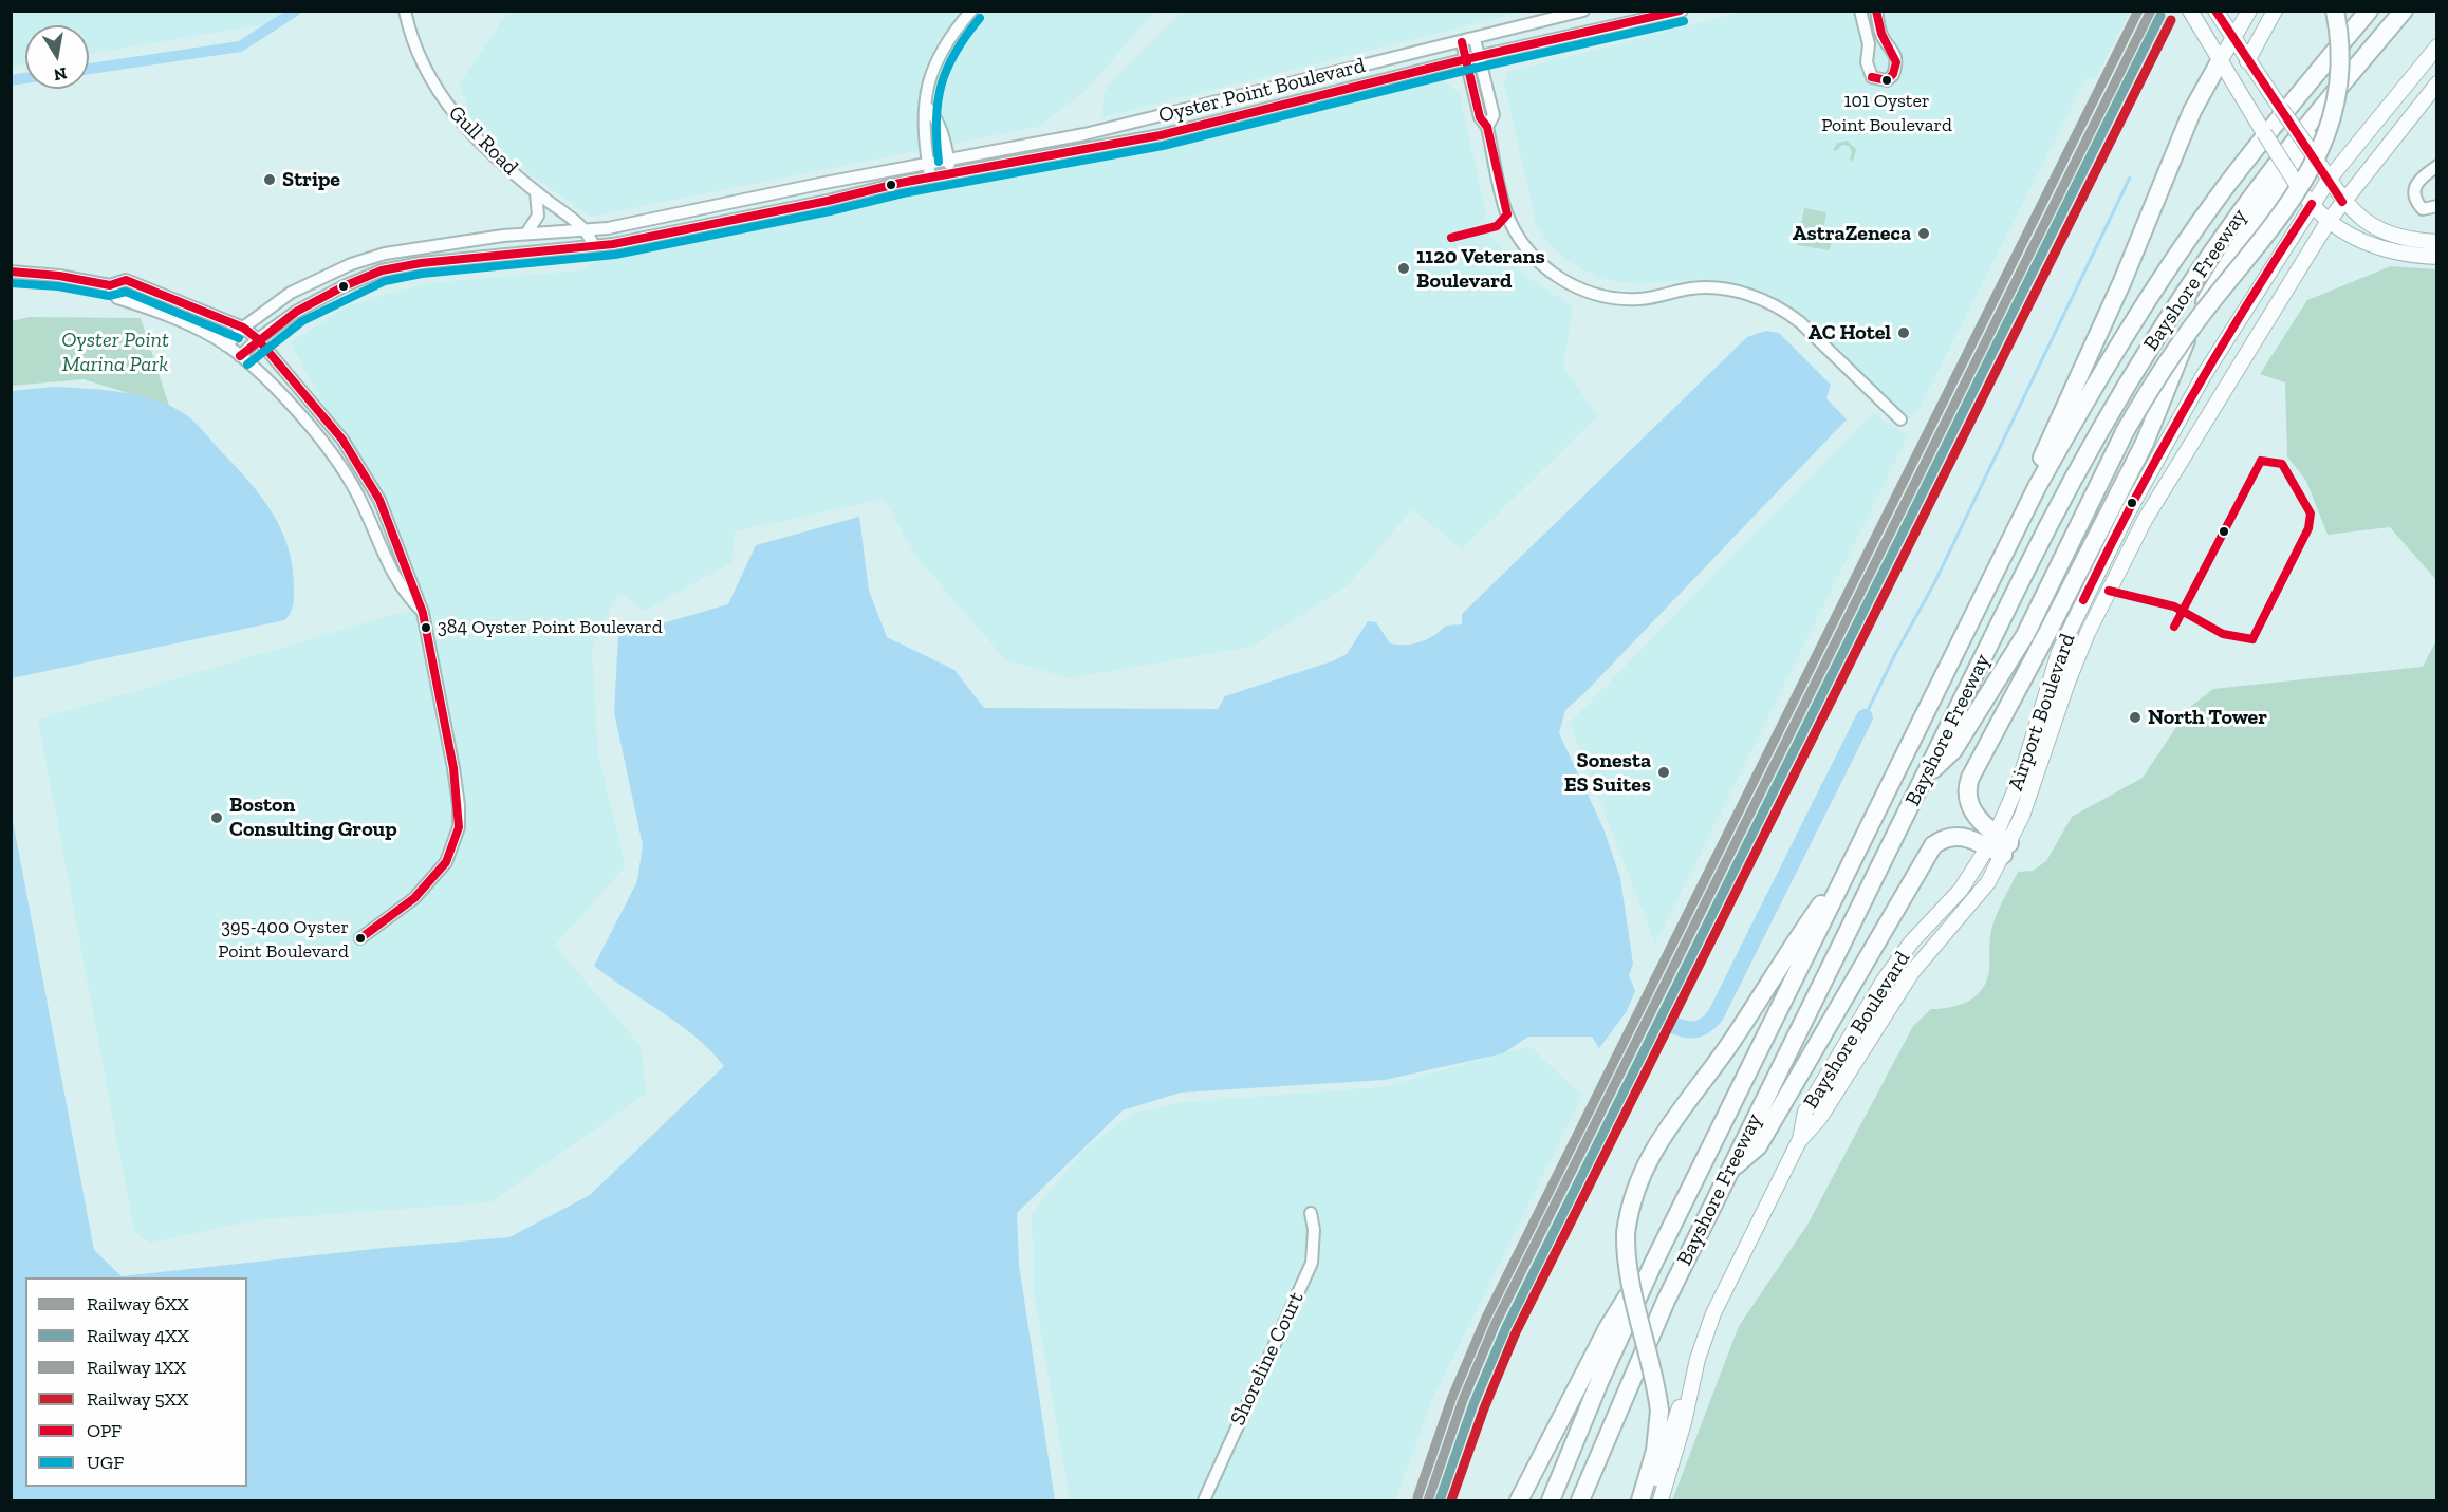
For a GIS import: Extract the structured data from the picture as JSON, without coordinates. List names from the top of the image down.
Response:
{
  "streets": {
    "highway": ["Bayshore Freeway"],
    "main road": ["Airport Boulevard", "Bayshore Boulevard"],
    "street": ["Oyster Point Boulevard", "Gull Road", "Shoreline Court"]
  },
  "crossings": [
    ["Oyster Point Boulevard", "Gull Road"],
    ["Airport Boulevard", "Bayshore Boulevard"]
  ],
  "parks": ["Oyster Point Marina Park"],
  "places": [
    "101 Oyster Point Boulevard",
    "Stripe",
    "AstraZeneca",
    "1120 Veterans Boulevard",
    "AC Hotel",
    "384 Oyster Point Boulevard",
    "North Tower",
    "Sonesta ES Suites",
    "Boston Consulting Group",
    "395-400 Oyster Point Boulevard"
  ],
  "lines": [
    "rail line 6XX",
    "rail line 1XX",
    "transit line OPF",
    "rail line 4XX",
    "transit line UGF",
    "rail line 5XX"
  ],
  "legend": [
    "Railway 6XX",
    "Railway 4XX",
    "Railway 1XX",
    "Railway 5XX",
    "OPF",
    "UGF"
  ],
  "north": "bottom"
}
